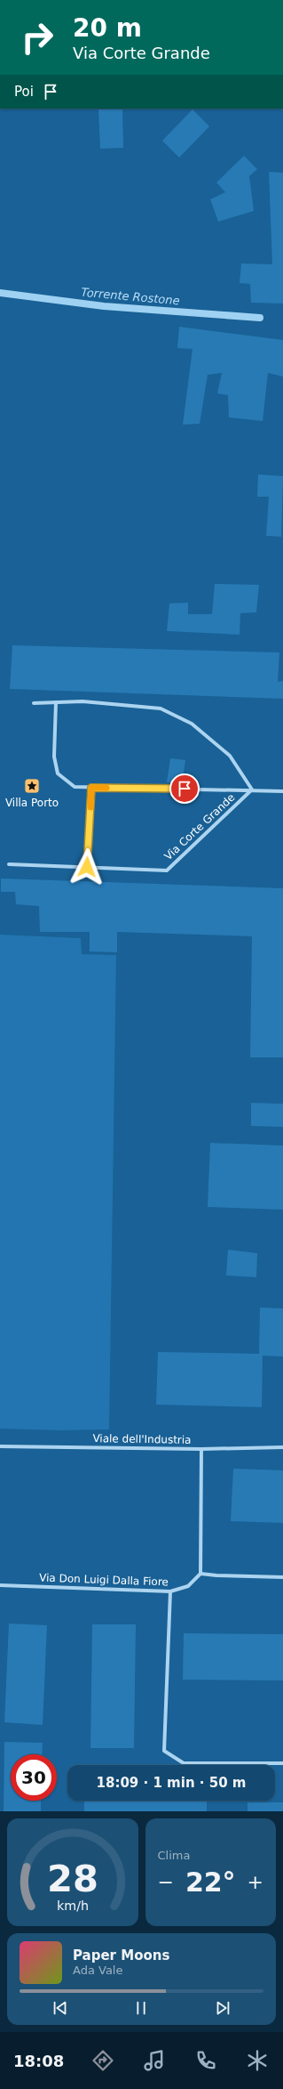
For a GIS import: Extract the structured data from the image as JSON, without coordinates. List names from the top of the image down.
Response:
{
  "streets": {
    "street": ["Via Corte Grande", "Viale dell'Industria", "Via Don Luigi Dalla Fiore"]
  },
  "water": ["Torrente Rostone"],
  "places": {
    "place": ["Villa Porto"]
  },
  "page": {
    "turn": ["20 m", "Via Corte Grande"],
    "then": "Poi",
    "limit": "30",
    "trip": "18:09 · 1 min · 50 m",
    "tile": "Clima",
    "heat": ["−", "22°", "+"],
    "song": ["Paper Moons", "Ada Vale"],
    "tabs": "18:08",
    "gauge": ["28", "km/h"]
  }
}
